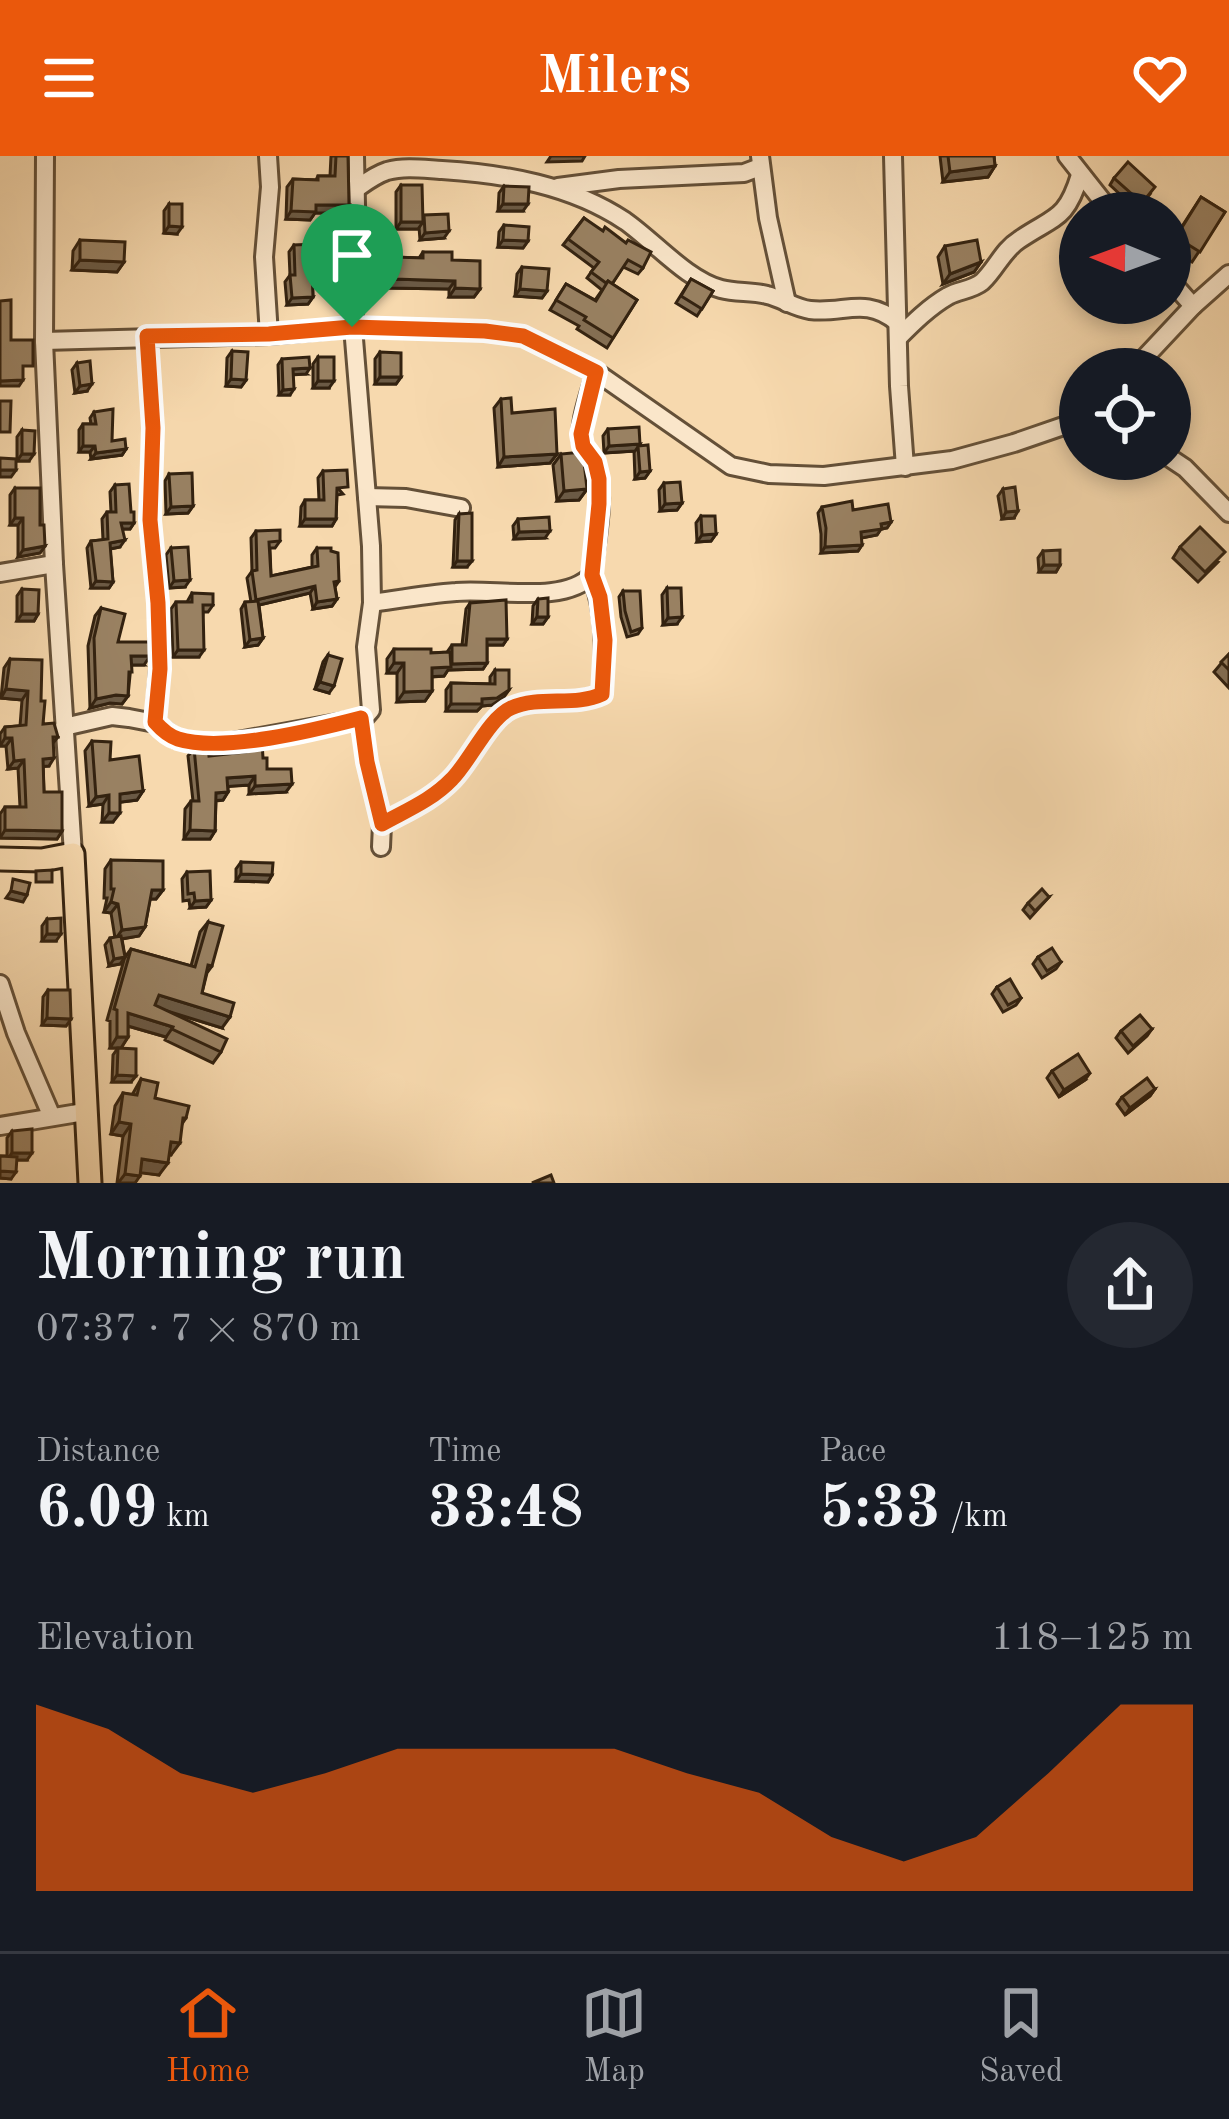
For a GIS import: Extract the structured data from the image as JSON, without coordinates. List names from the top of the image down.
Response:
{
  "north": "left",
  "page": {
    "header": "Milers",
    "heading": ["Morning run", "07:37 · 7 × 870 m"],
    "stats": [
      ["Distance", "6.09 km"],
      ["Time", "33:48"],
      ["Pace", "5:33 /km"]
    ],
    "chart": ["Elevation", "118–125 m"],
    "tabs": ["Home", "Map", "Saved"]
  }
}
